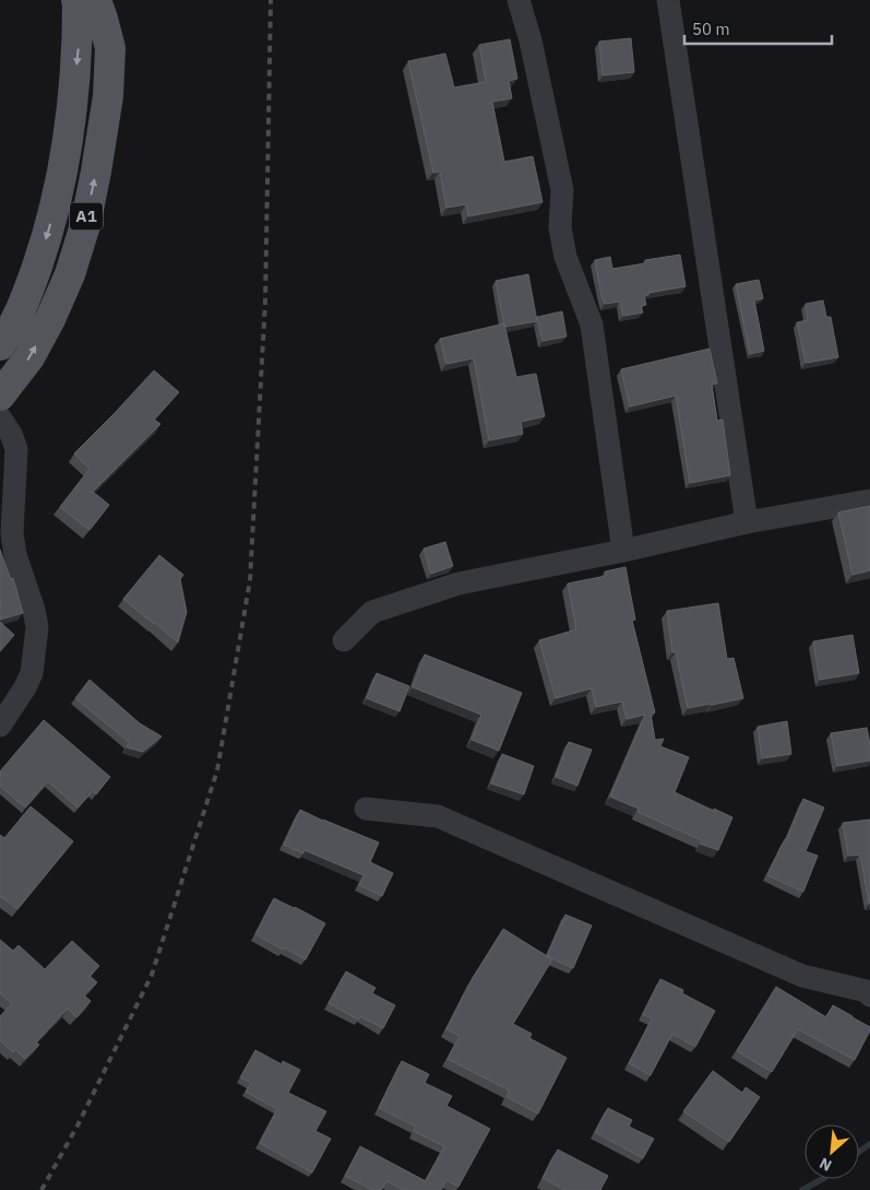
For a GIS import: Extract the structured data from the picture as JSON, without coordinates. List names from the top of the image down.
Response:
{
  "streets": {
    "main road": ["A1"]
  },
  "scale_bar": "50 m",
  "north": "bottom left"
}
